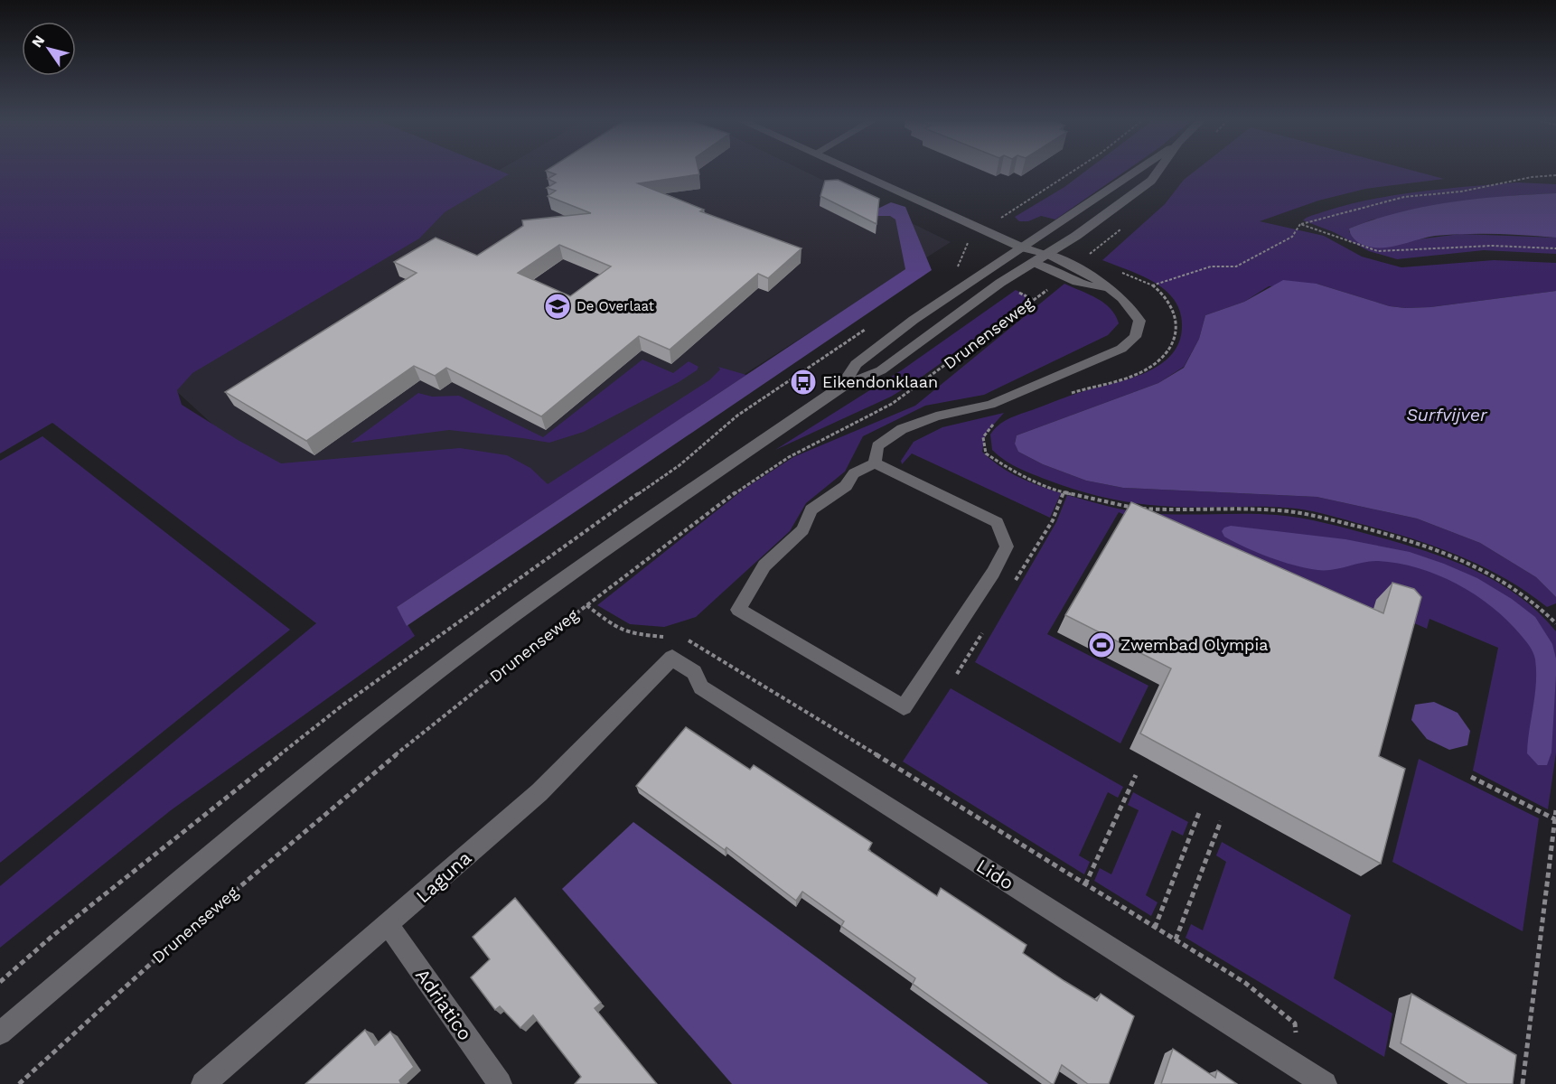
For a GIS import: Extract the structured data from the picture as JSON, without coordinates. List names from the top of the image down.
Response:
{
  "streets": {
    "street": [
      "Drunenseweg",
      "Lido",
      "Laguna",
      "Adriatico"
    ]
  },
  "crossings": [
    ["Lido", "Laguna"],
    ["Laguna", "Adriatico"]
  ],
  "water": ["Surfvijver"],
  "places": {
    "school or university": ["De Overlaat"],
    "bus stop": ["Eikendonklaan"],
    "sports": ["Zwembad Olympia"]
  },
  "north": "top left"
}
